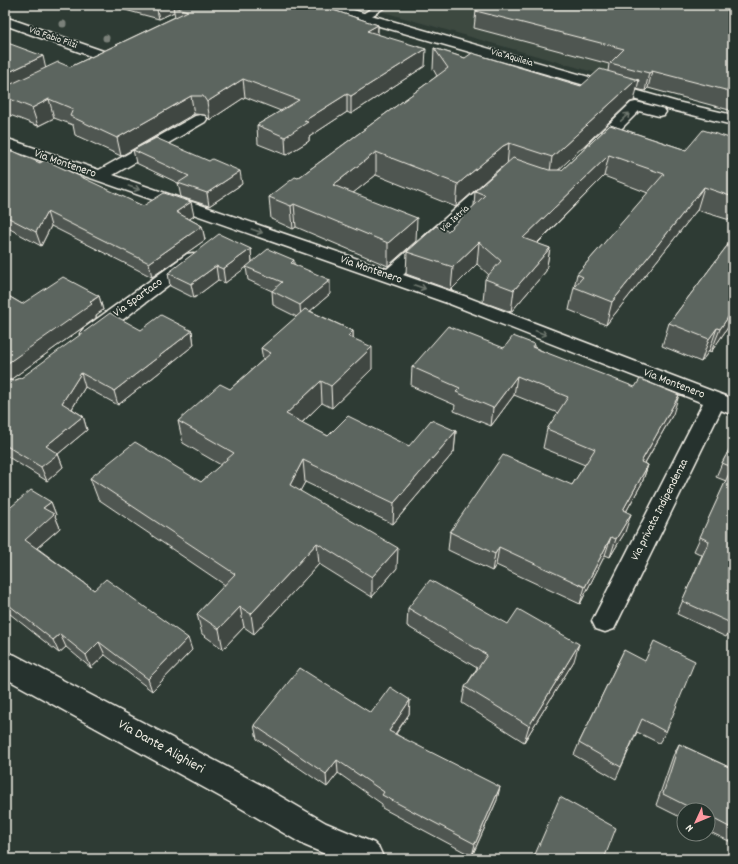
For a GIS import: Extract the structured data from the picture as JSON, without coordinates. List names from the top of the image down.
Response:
{
  "streets": {
    "street": [
      "Via Fabio Filzi",
      "Via Aquileia",
      "Via Montenero",
      "Via Istria",
      "Via Spartaco",
      "Via privata Indipendenza",
      "Via Dante Alighieri"
    ]
  },
  "crossings": [
    ["Via Montenero", "Via Istria"],
    ["Via Montenero", "Via Spartaco"],
    ["Via Montenero", "Via privata Indipendenza"]
  ],
  "one_way": ["Via Montenero"],
  "north": "bottom left"
}
